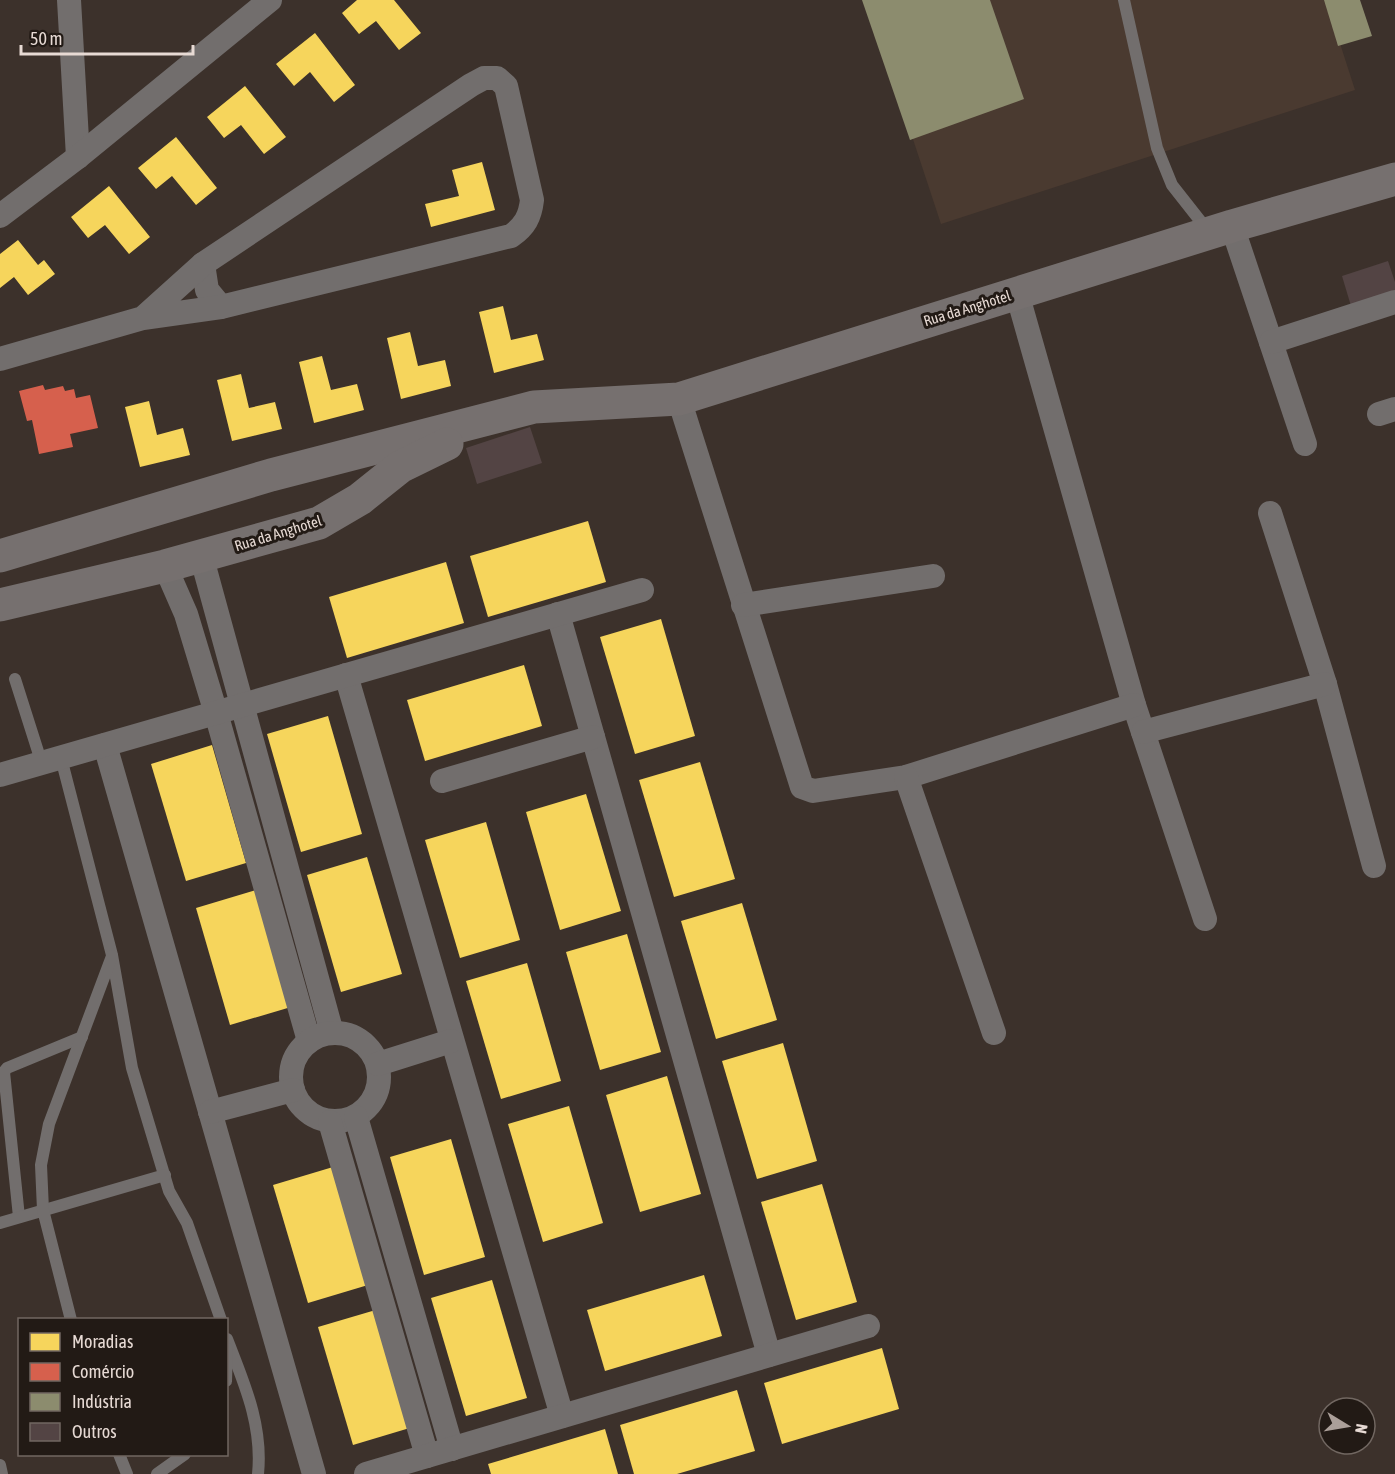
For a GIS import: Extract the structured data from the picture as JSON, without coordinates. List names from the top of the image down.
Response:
{
  "streets": {
    "main road": ["Rua da Anghotel"]
  },
  "legend": [
    "Moradias",
    "Comércio",
    "Indústria",
    "Outros"
  ],
  "scale_bar": "50 m",
  "north": "right"
}
